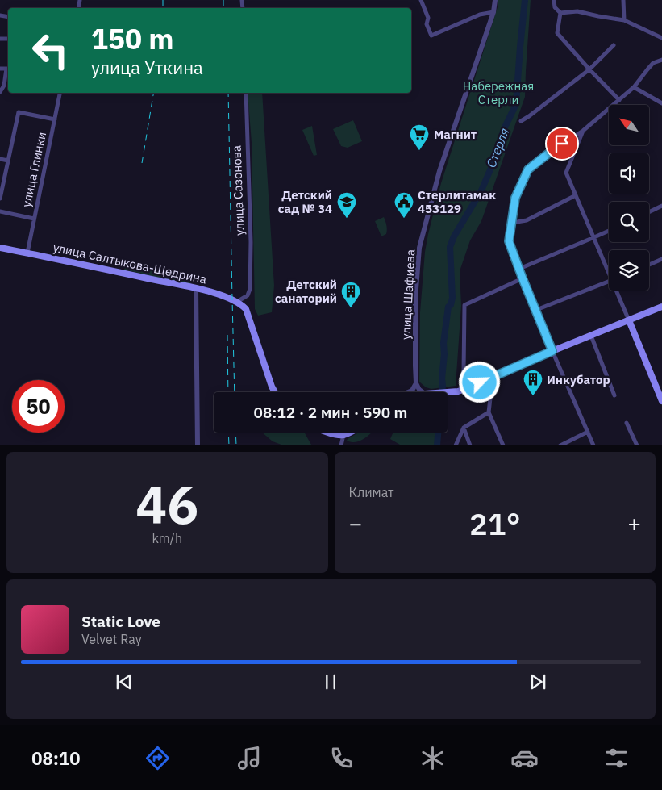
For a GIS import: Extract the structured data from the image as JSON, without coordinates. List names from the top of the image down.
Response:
{
  "streets": {
    "main road": ["улица Салтыкова-Щедрина"],
    "street": ["улица Глинки", "улица Сазонова", "улица Шафиева"]
  },
  "crossings": [
    ["улица Глинки", "улица Салтыкова-Щедрина"],
    ["улица Сазонова", "улица Салтыкова-Щедрина"]
  ],
  "water": ["Стерля"],
  "parks": ["Набережная Стерли"],
  "places": {
    "supermarket": ["Магнит"],
    "school or university": ["Детский сад № 34"],
    "public building": ["Стерлитамак 453129"],
    "building": ["Детский санаторий", "Инкубатор"]
  },
  "north": "top left",
  "page": {
    "turn": ["150 m", "улица Уткина"],
    "limit": "50",
    "trip": "08:12 · 2 мин · 590 m",
    "tile": [
      ["46", "km/h"],
      "Климат"
    ],
    "heat": ["−", "21°", "+"],
    "song": ["Static Love", "Velvet Ray"],
    "tabs": "08:10"
  }
}
